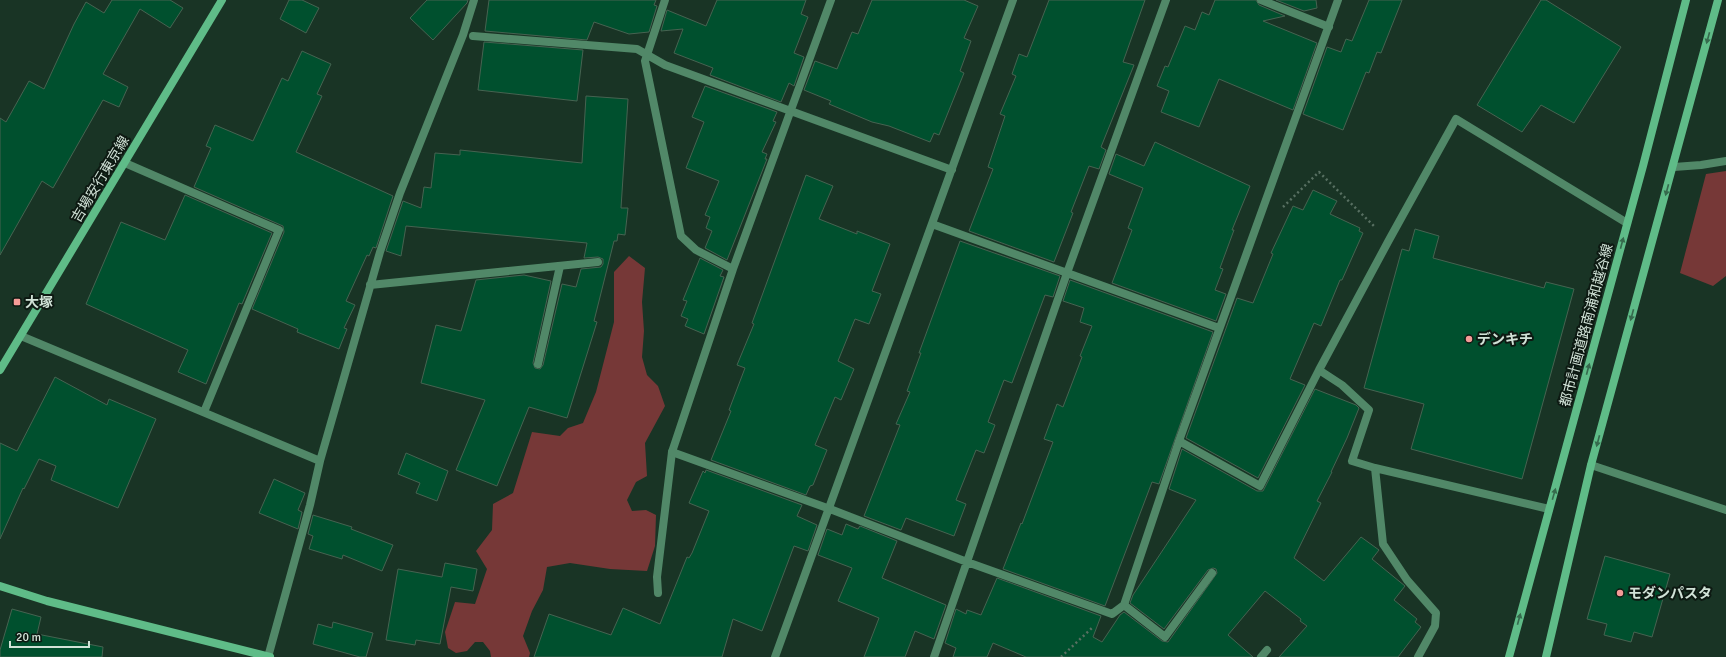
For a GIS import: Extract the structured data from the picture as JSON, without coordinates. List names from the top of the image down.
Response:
{
  "streets": {
    "street": ["吉場安行東京線", "都市計画道路南浦和越谷線"]
  },
  "places": {
    "transit": ["大塚"],
    "other": ["デンキチ", "モダンパスタ"]
  },
  "scale_bar": "20 m"
}
